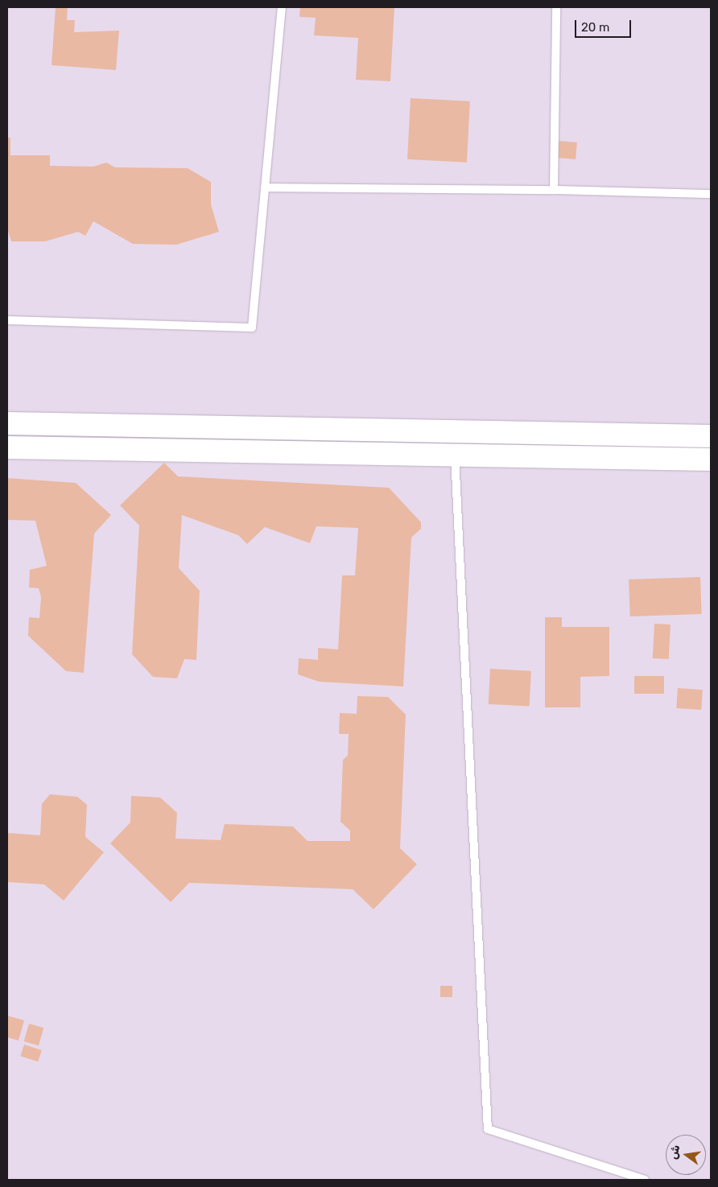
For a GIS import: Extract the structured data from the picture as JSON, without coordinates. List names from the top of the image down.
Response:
{
  "scale_bar": "20 m",
  "north": "left"
}
